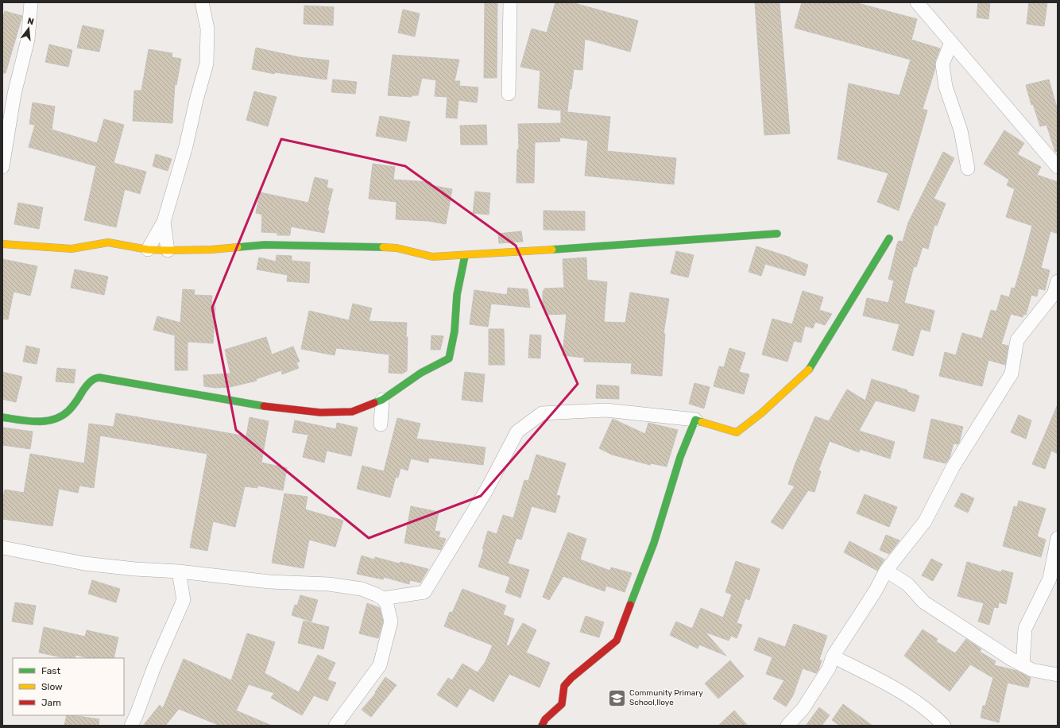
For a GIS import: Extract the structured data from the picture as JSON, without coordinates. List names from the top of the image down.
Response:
{
  "places": {
    "school or university": ["Community Primary School,Iloye"]
  },
  "legend": ["Fast", "Slow", "Jam"],
  "north": "top"
}
